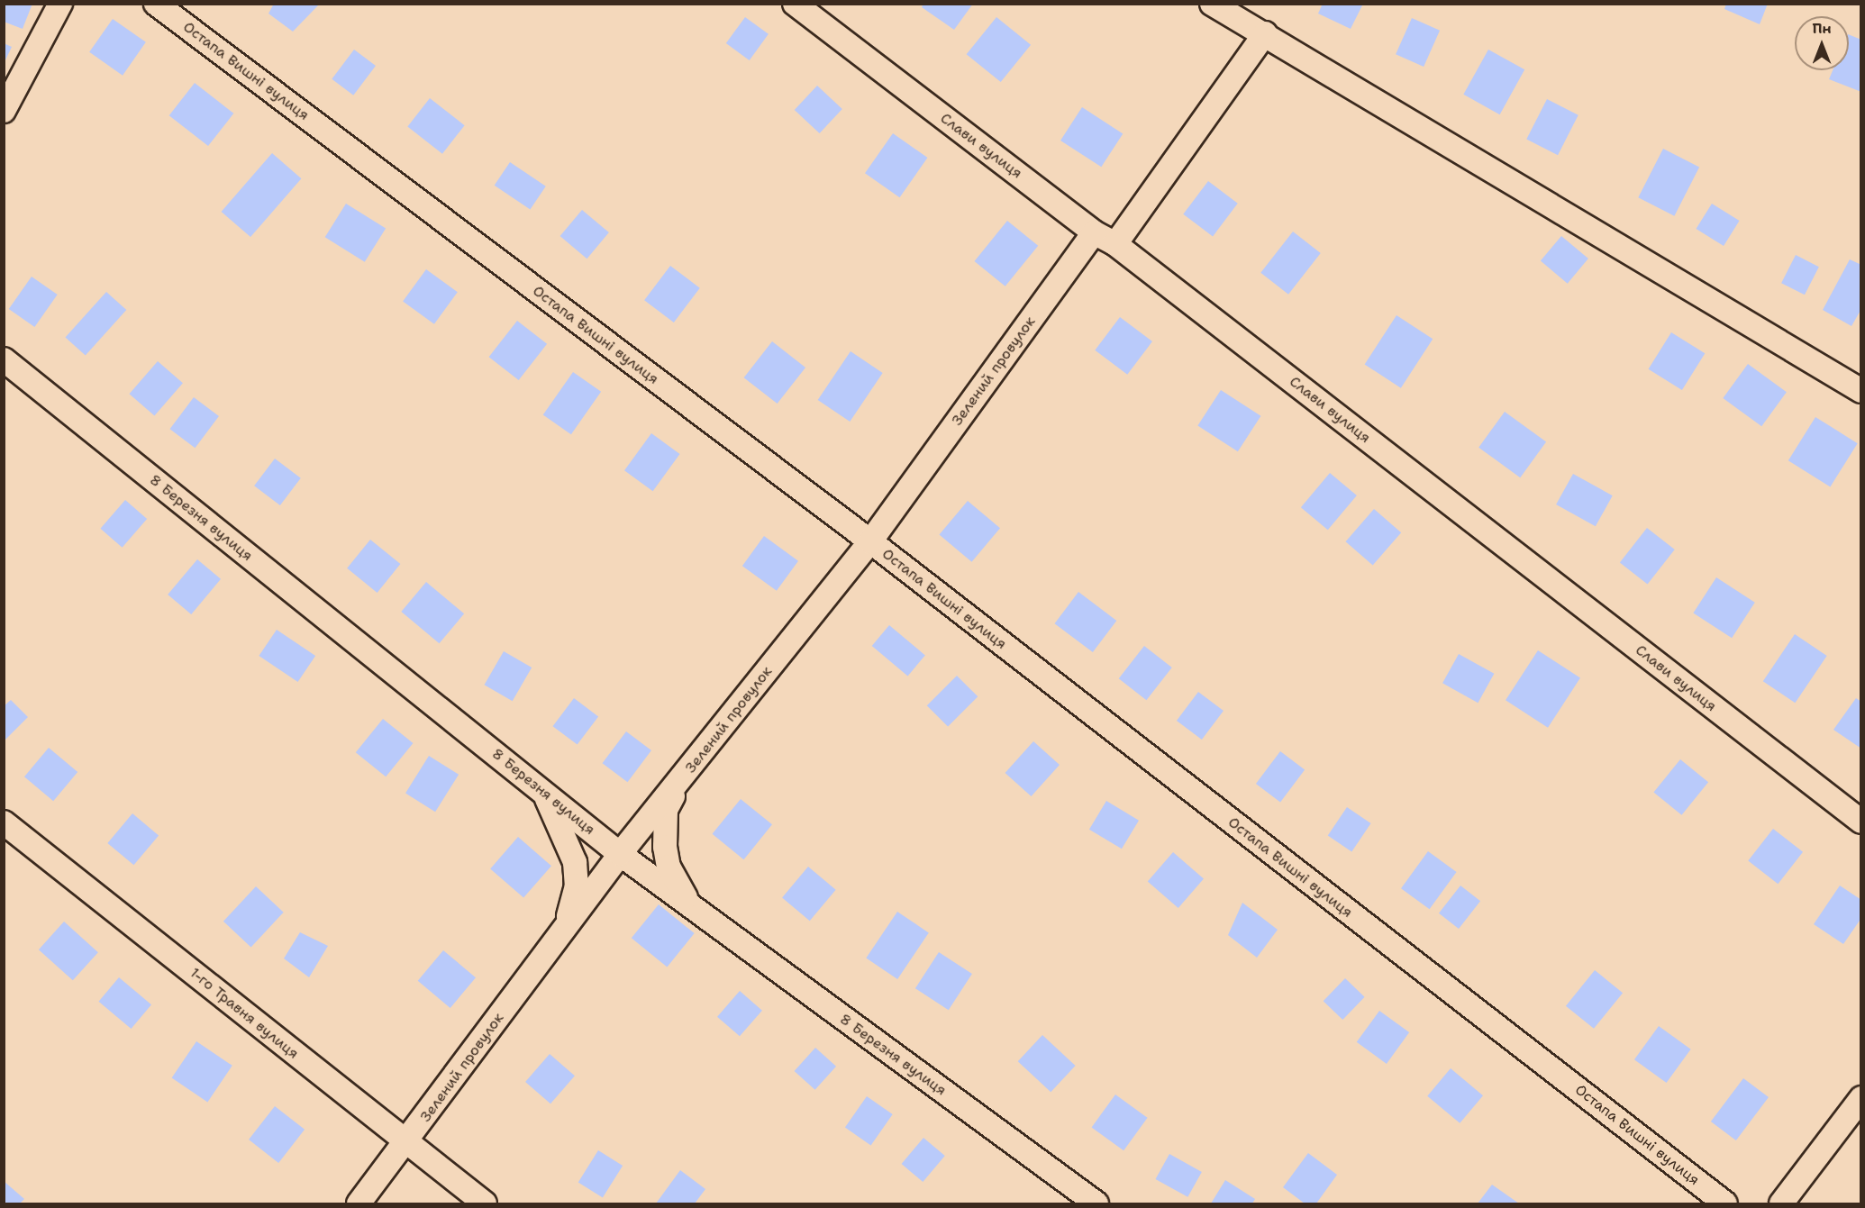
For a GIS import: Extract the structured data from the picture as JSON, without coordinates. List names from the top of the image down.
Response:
{
  "streets": {
    "street": [
      "Остапа Вишні вулиця",
      "Слави вулиця",
      "Зелений провулок",
      "8 Березня вулиця",
      "1-го Травня вулиця"
    ]
  },
  "crossings": [
    ["Остапа Вишні вулиця", "Зелений провулок"],
    ["Слави вулиця", "Зелений провулок"],
    ["Зелений провулок", "8 Березня вулиця"],
    ["Зелений провулок", "1-го Травня вулиця"]
  ],
  "north": "top"
}
